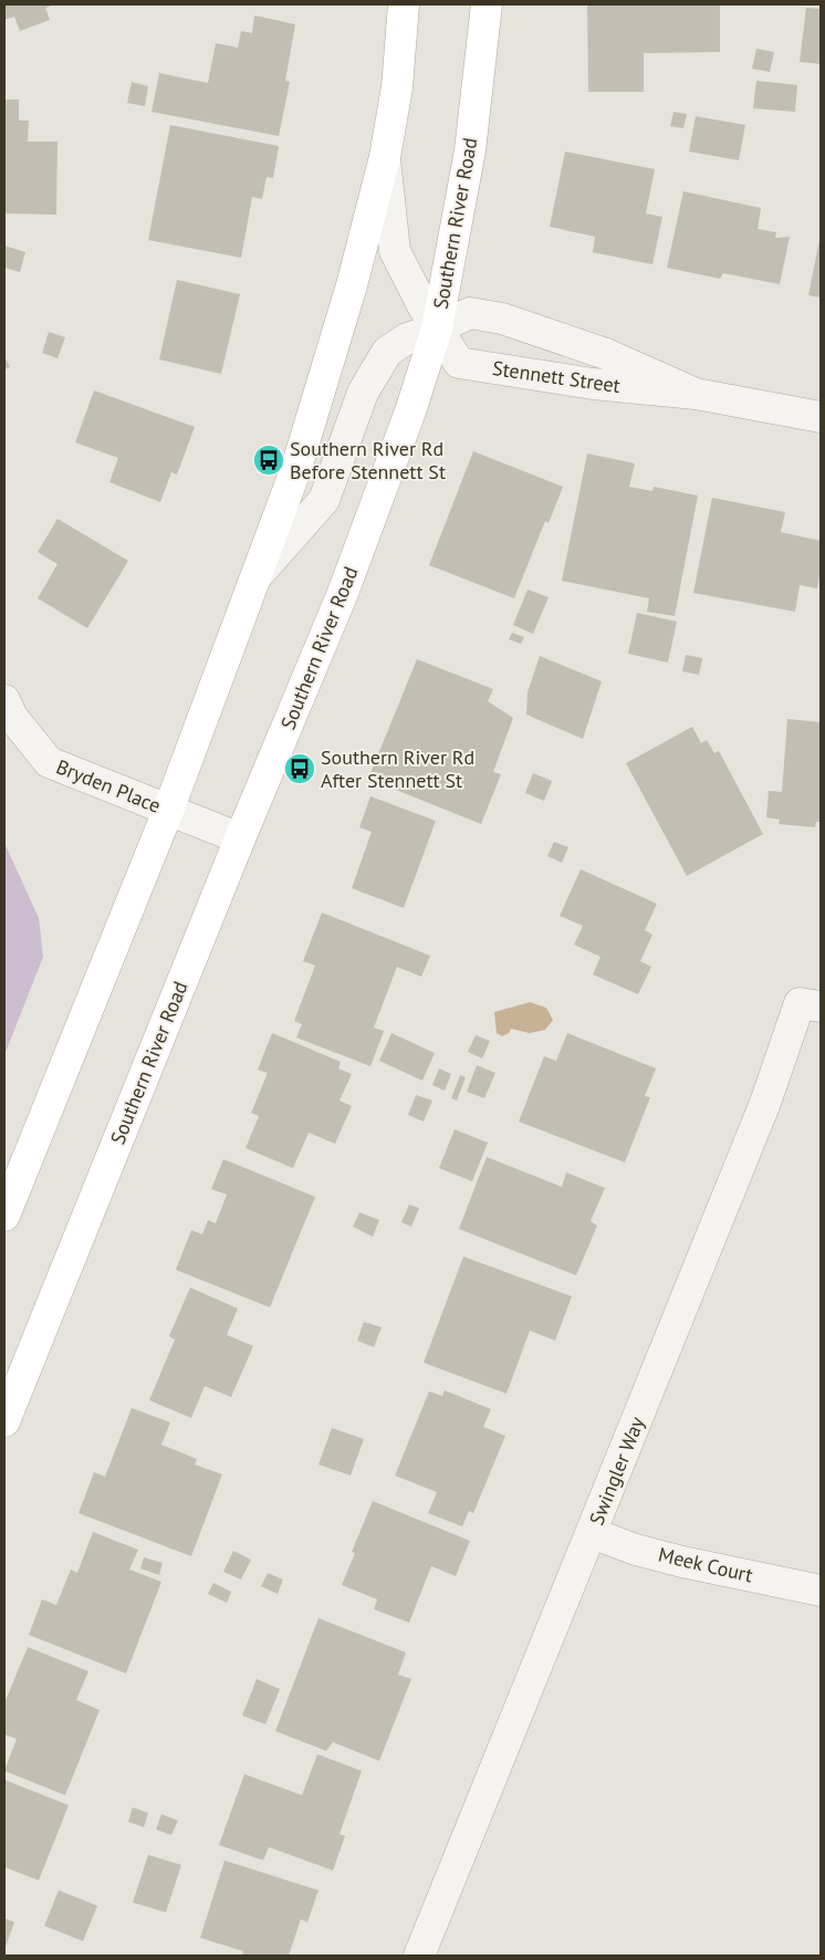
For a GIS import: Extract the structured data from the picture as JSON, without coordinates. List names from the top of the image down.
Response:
{
  "streets": {
    "main road": ["Southern River Road"],
    "street": [
      "Stennett Street",
      "Bryden Place",
      "Swingler Way",
      "Meek Court"
    ]
  },
  "crossings": [
    ["Southern River Road", "Stennett Street"],
    ["Southern River Road", "Bryden Place"],
    ["Swingler Way", "Meek Court"]
  ],
  "places": {
    "bus stop": ["Southern River Rd Before Stennett St", "Southern River Rd After Stennett St"]
  }
}
